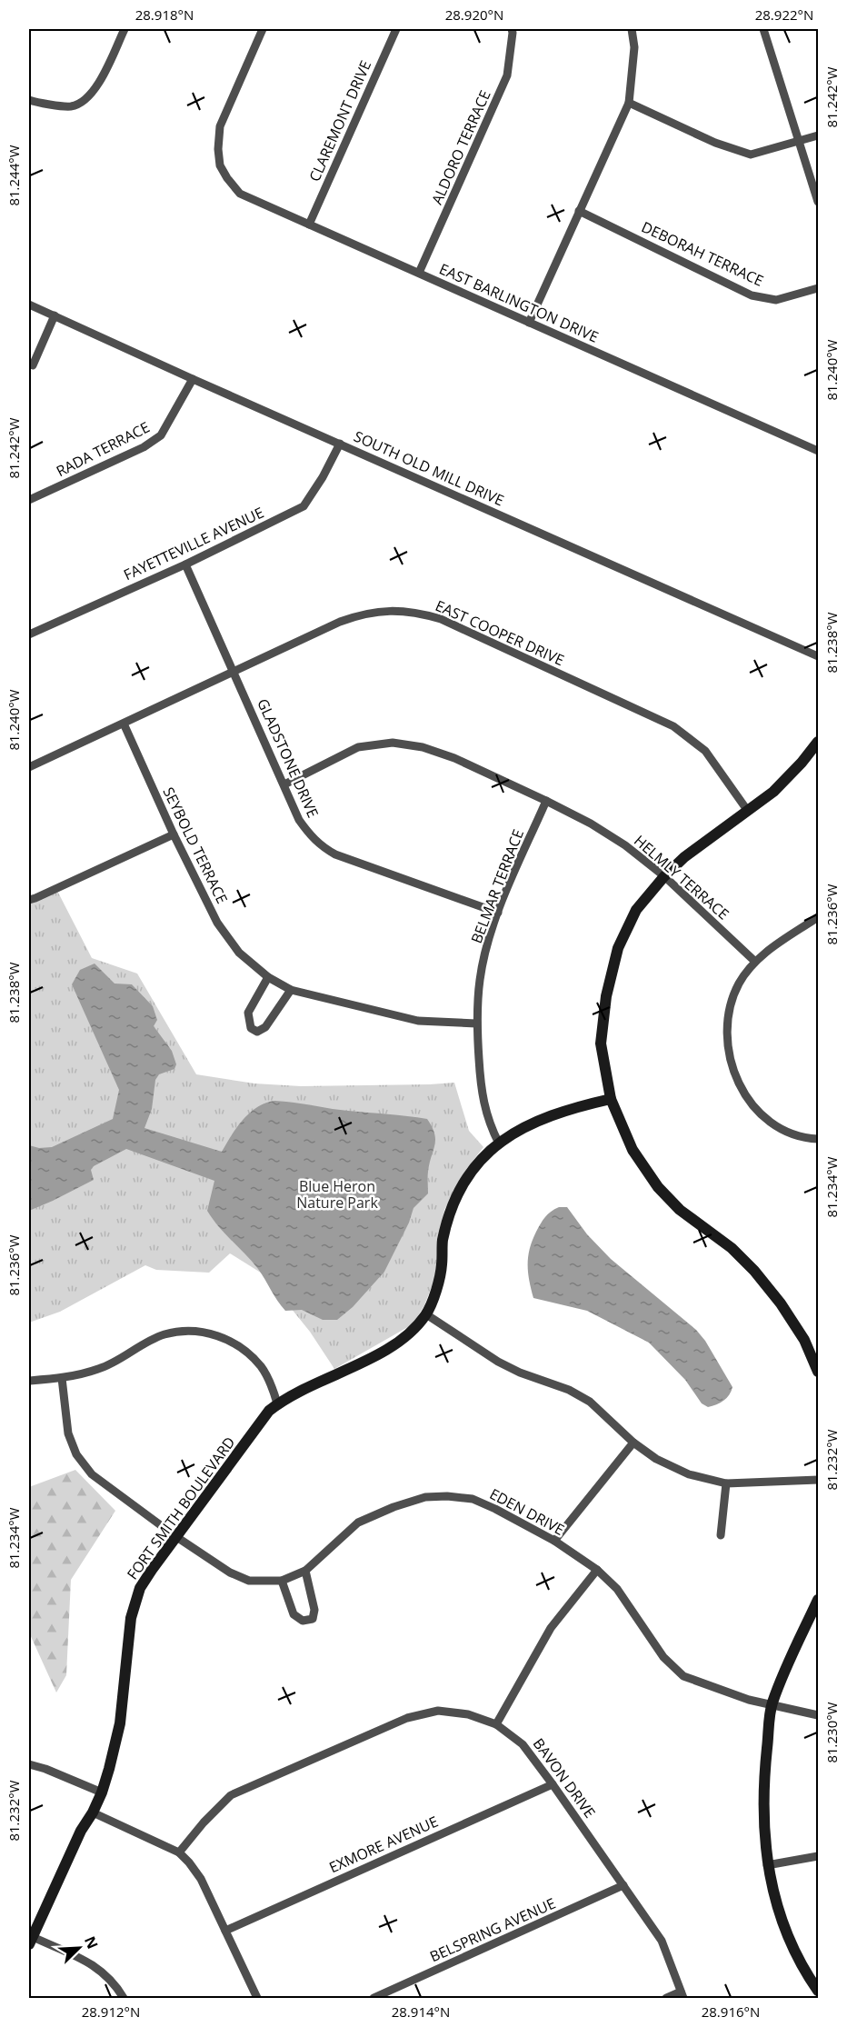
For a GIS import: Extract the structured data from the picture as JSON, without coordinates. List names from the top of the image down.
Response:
{
  "streets": {
    "street": [
      "CLAREMONT DRIVE",
      "ALDORO TERRACE",
      "DEBORAH TERRACE",
      "EAST BARLINGTON DRIVE",
      "RADA TERRACE",
      "SOUTH OLD MILL DRIVE",
      "FAYETTEVILLE AVENUE",
      "EAST COOPER DRIVE",
      "GLADSTONE DRIVE",
      "SEYBOLD TERRACE",
      "HELMLY TERRACE",
      "BELMAR TERRACE",
      "FORT SMITH BOULEVARD",
      "EDEN DRIVE",
      "BAVON DRIVE",
      "EXMORE AVENUE",
      "BELSPRING AVENUE"
    ]
  },
  "crossings": [
    ["CLAREMONT DRIVE", "EAST BARLINGTON DRIVE"],
    ["ALDORO TERRACE", "EAST BARLINGTON DRIVE"],
    ["RADA TERRACE", "SOUTH OLD MILL DRIVE"],
    ["SOUTH OLD MILL DRIVE", "FAYETTEVILLE AVENUE"],
    ["FAYETTEVILLE AVENUE", "GLADSTONE DRIVE"],
    ["EAST COOPER DRIVE", "GLADSTONE DRIVE"],
    ["EAST COOPER DRIVE", "SEYBOLD TERRACE"],
    ["GLADSTONE DRIVE", "HELMLY TERRACE"],
    ["GLADSTONE DRIVE", "BELMAR TERRACE"],
    ["SEYBOLD TERRACE", "BELMAR TERRACE"],
    ["HELMLY TERRACE", "BELMAR TERRACE"],
    ["BELMAR TERRACE", "FORT SMITH BOULEVARD"],
    ["FORT SMITH BOULEVARD", "EDEN DRIVE"],
    ["BAVON DRIVE", "EXMORE AVENUE"],
    ["BAVON DRIVE", "BELSPRING AVENUE"]
  ],
  "parks": ["Blue Heron Nature Park"],
  "north": "top right",
  "coordinates": [
    "28.918°N",
    "28.920°N",
    "28.922°N",
    "81.242°W",
    "81.244°W",
    "81.240°W",
    "81.238°W",
    "81.236°W",
    "81.234°W",
    "81.232°W",
    "81.230°W",
    "28.912°N",
    "28.914°N",
    "28.916°N"
  ]
}
